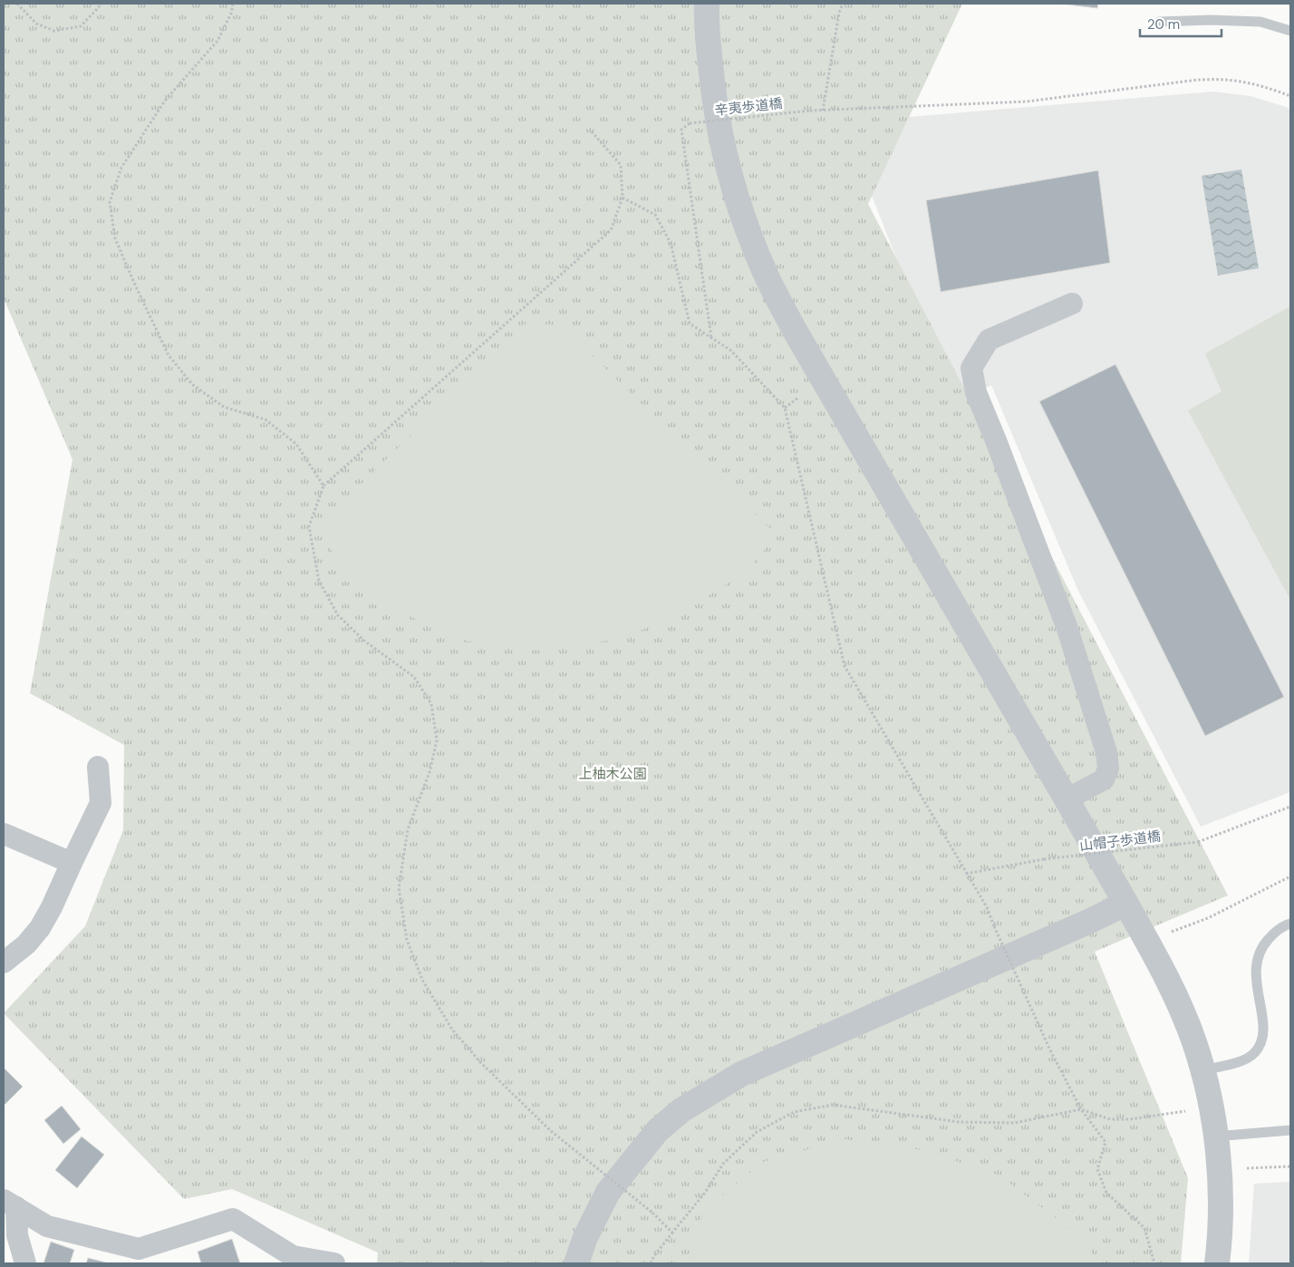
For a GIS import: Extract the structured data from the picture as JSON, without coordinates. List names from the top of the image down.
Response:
{
  "streets": {
    "path": ["辛夷歩道橋", "山帽子歩道橋"]
  },
  "parks": ["上柚木公園"],
  "scale_bar": "20 m"
}
